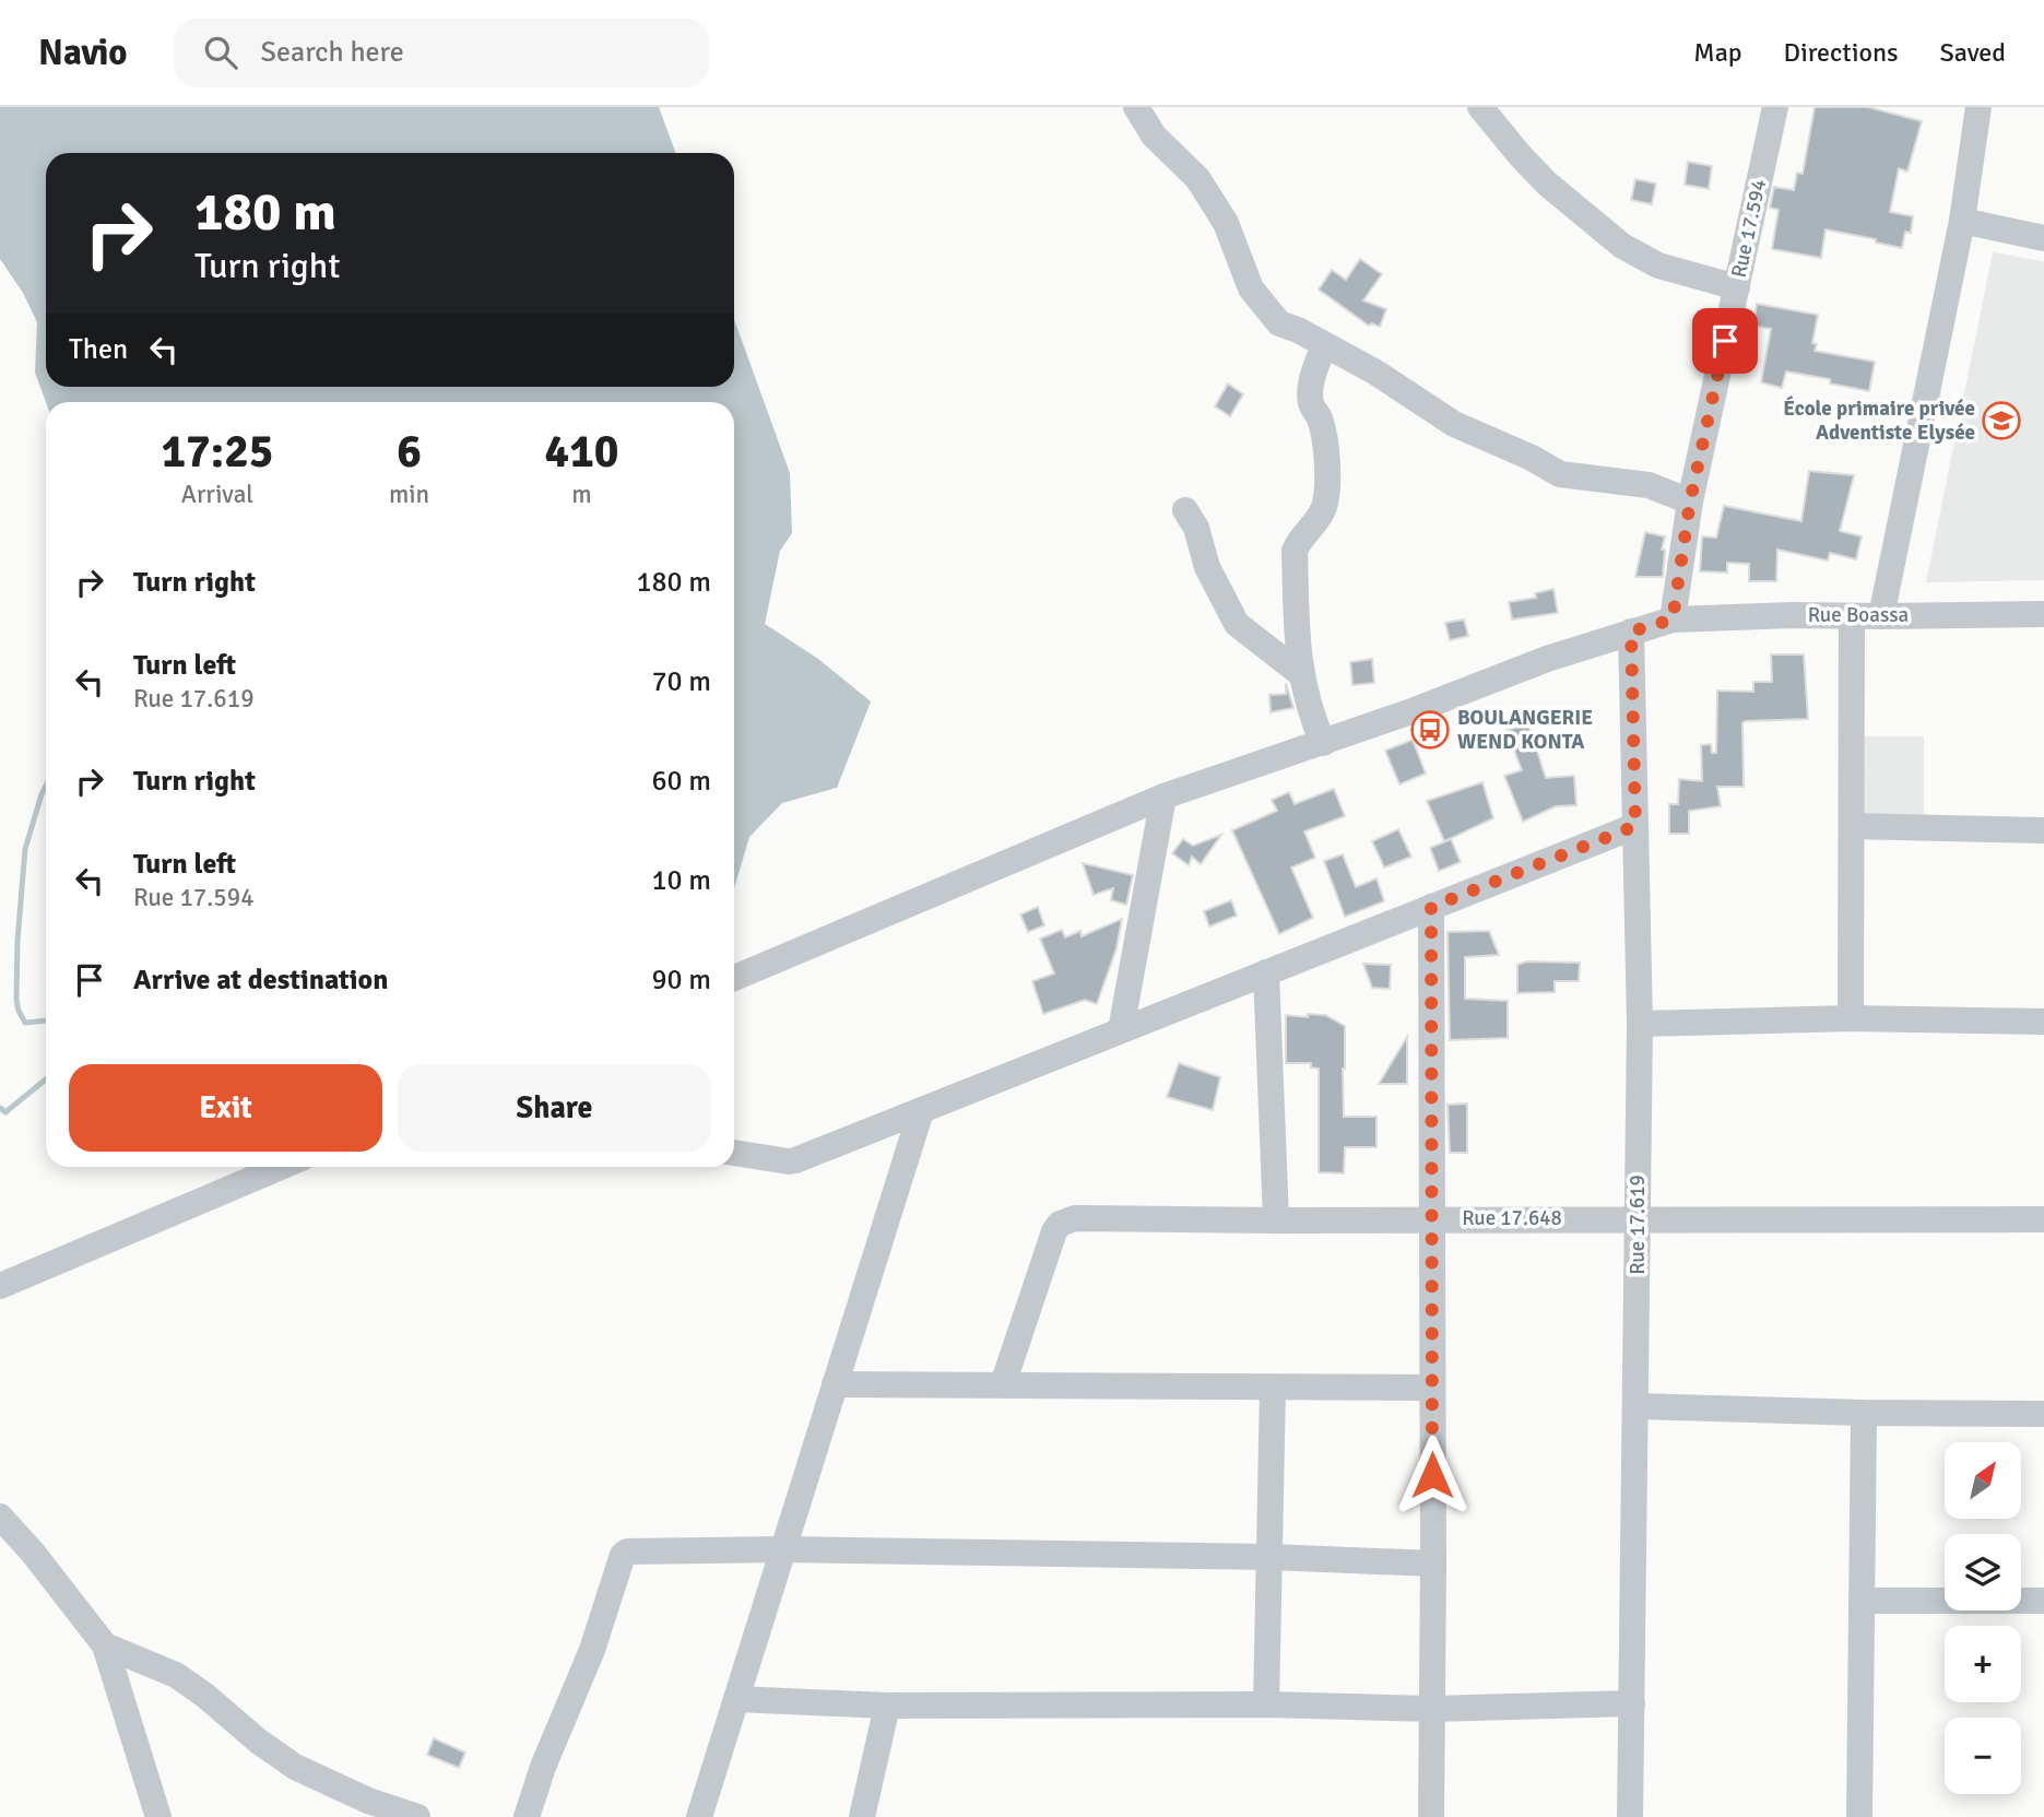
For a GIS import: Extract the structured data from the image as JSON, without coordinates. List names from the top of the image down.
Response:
{
  "streets": {
    "street": [
      "Rue 17.594",
      "Rue Boassa",
      "Rue 17.648",
      "Rue 17.619"
    ]
  },
  "crossings": [
    ["Rue 17.594", "Rue Boassa"],
    ["Rue Boassa", "Rue 17.619"],
    ["Rue 17.648", "Rue 17.619"]
  ],
  "places": {
    "school or university": ["École primaire privée Adventiste Elysée"],
    "bus stop": ["BOULANGERIE WEND KONTA"]
  },
  "north": "top right",
  "page": {
    "header": "Navio",
    "search": "Search here",
    "nav": ["Map", "Directions", "Saved"],
    "turn": ["180 m", "Turn right"],
    "then": "Then",
    "eta": [
      "17:25",
      "Arrival",
      "6",
      "min",
      "410",
      "m"
    ],
    "list": [
      {
        "name": "Turn right",
        "value": "180 m"
      },
      {
        "name": "Turn left",
        "note": "Rue 17.619",
        "value": "70 m"
      },
      {
        "name": "Turn right",
        "value": "60 m"
      },
      {
        "name": "Turn left",
        "note": "Rue 17.594",
        "value": "10 m"
      },
      {
        "name": "Arrive at destination",
        "value": "90 m"
      }
    ],
    "buttons": ["Exit", "Share"],
    "map_buttons": ["+", "−"]
  }
}
